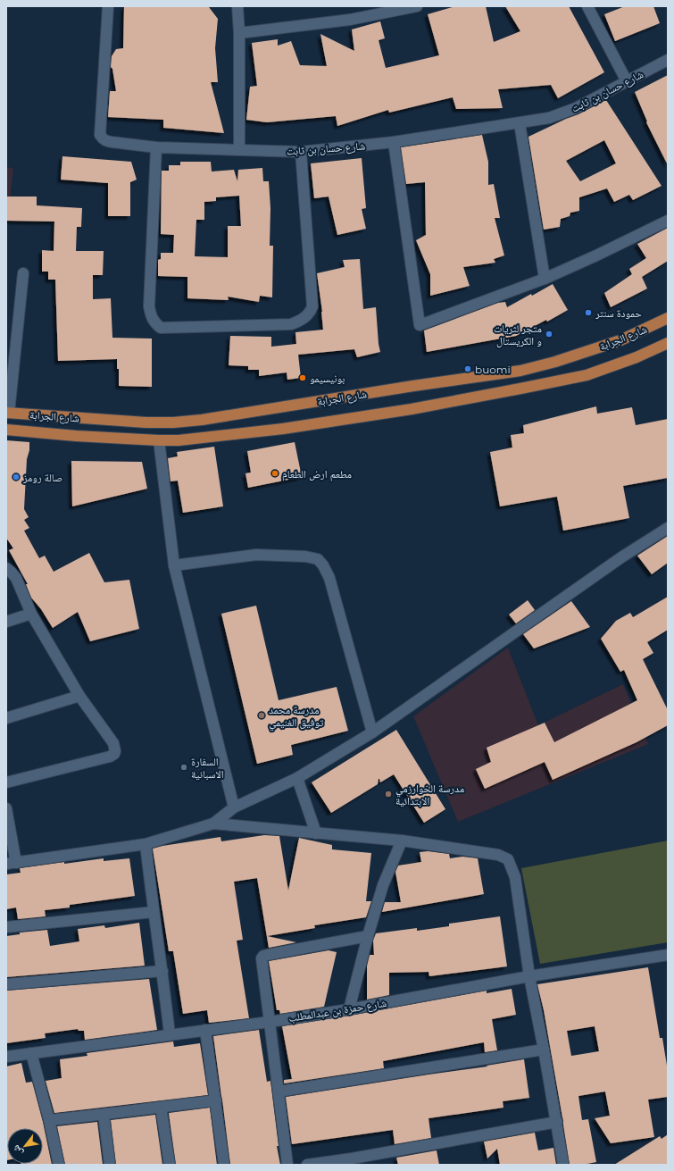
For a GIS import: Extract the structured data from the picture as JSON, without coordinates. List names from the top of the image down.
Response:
{
  "streets": {
    "main road": ["شارع الجرابة"],
    "street": ["شارع حسان بن ثابت", "شارع حمزة بن عبدالمطلب"]
  },
  "places": [
    "حمودة سنتر",
    "متجر لثريات و الكريستال",
    "buomi",
    "بونيسيمو",
    "مطعم ارض الطعام",
    "صالة رومز",
    "مدرسة محمد توفيق الغنيمي",
    "السفارة الاسبانية",
    "مدرسة الخوارزمي الابتدائية"
  ],
  "north": "bottom left"
}
